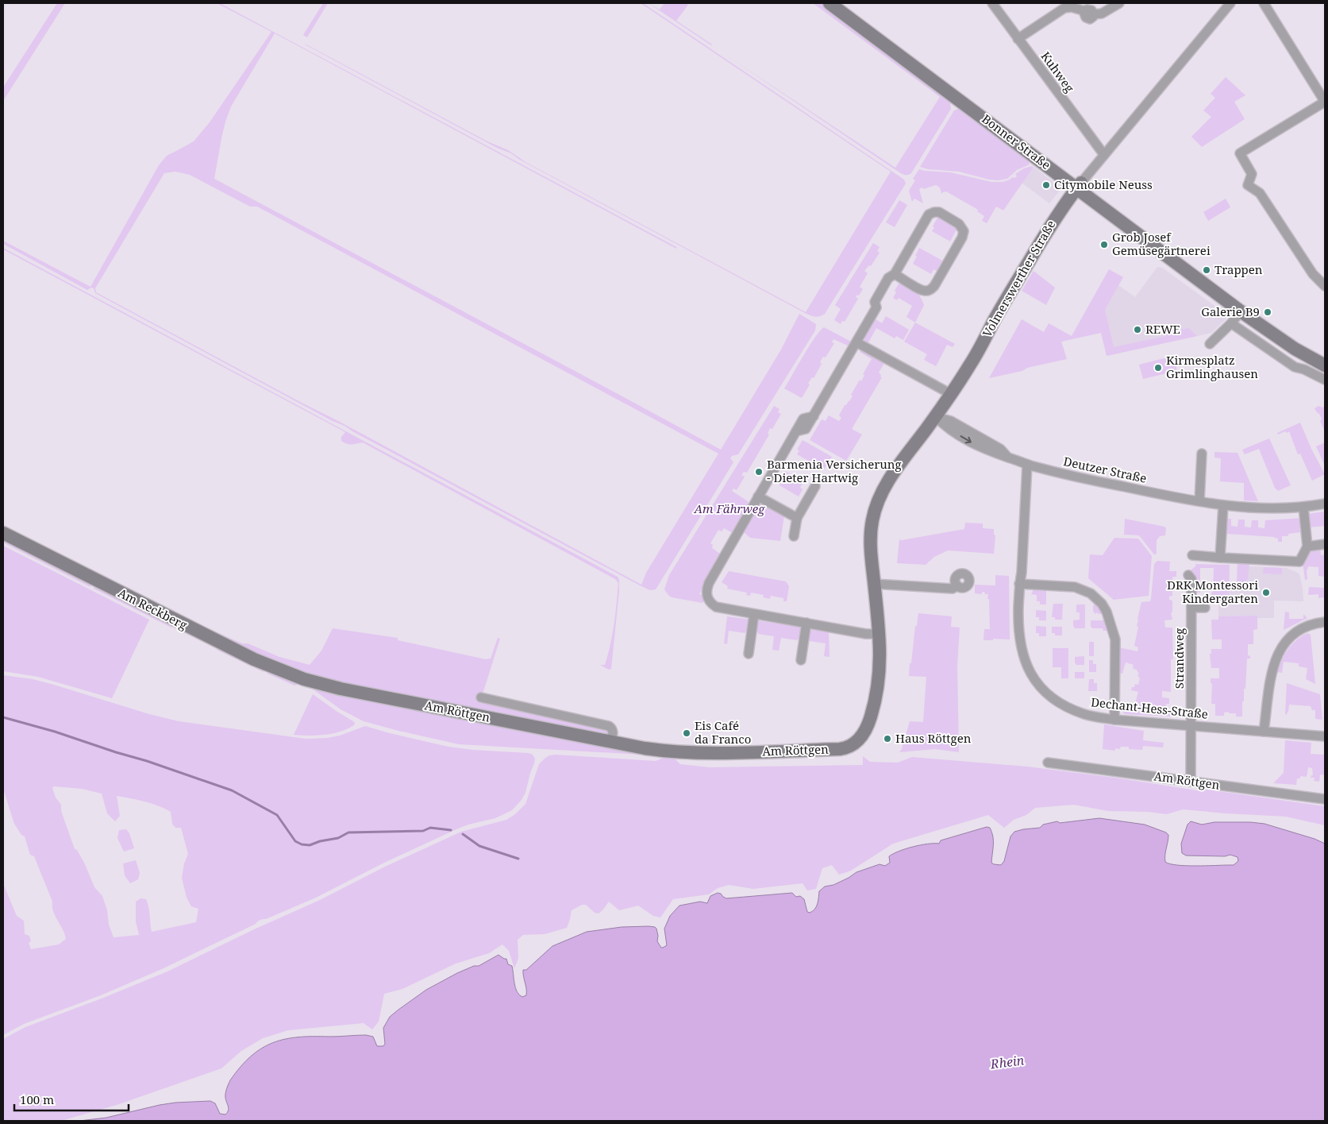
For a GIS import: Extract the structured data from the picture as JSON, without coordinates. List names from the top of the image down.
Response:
{
  "streets": {
    "street": [
      "Kuhweg",
      "Bonner Straße",
      "Volmerswerther Straße",
      "Deutzer Straße",
      "Am Reckberg",
      "Strandweg",
      "Dechant-Hess-Straße",
      "Am Röttgen"
    ]
  },
  "crossings": [
    ["Kuhweg", "Volmerswerther Straße"],
    ["Bonner Straße", "Volmerswerther Straße"],
    ["Volmerswerther Straße", "Deutzer Straße"],
    ["Volmerswerther Straße", "Am Röttgen"],
    ["Deutzer Straße", "Dechant-Hess-Straße"],
    ["Am Reckberg", "Am Röttgen"],
    ["Strandweg", "Dechant-Hess-Straße"],
    ["Strandweg", "Am Röttgen"]
  ],
  "water": ["Rhein"],
  "parks": ["Am Fährweg"],
  "places": [
    "Citymobile Neuss",
    "Grob Josef Gemüsegärtnerei",
    "Trappen",
    "Galerie B9",
    "REWE",
    "Kirmesplatz Grimlinghausen",
    "Barmenia Versicherung - Dieter Hartwig",
    "DRK Montessori Kindergarten",
    "Eis Café da Franco",
    "Haus Röttgen"
  ],
  "scale_bar": "100 m"
}
